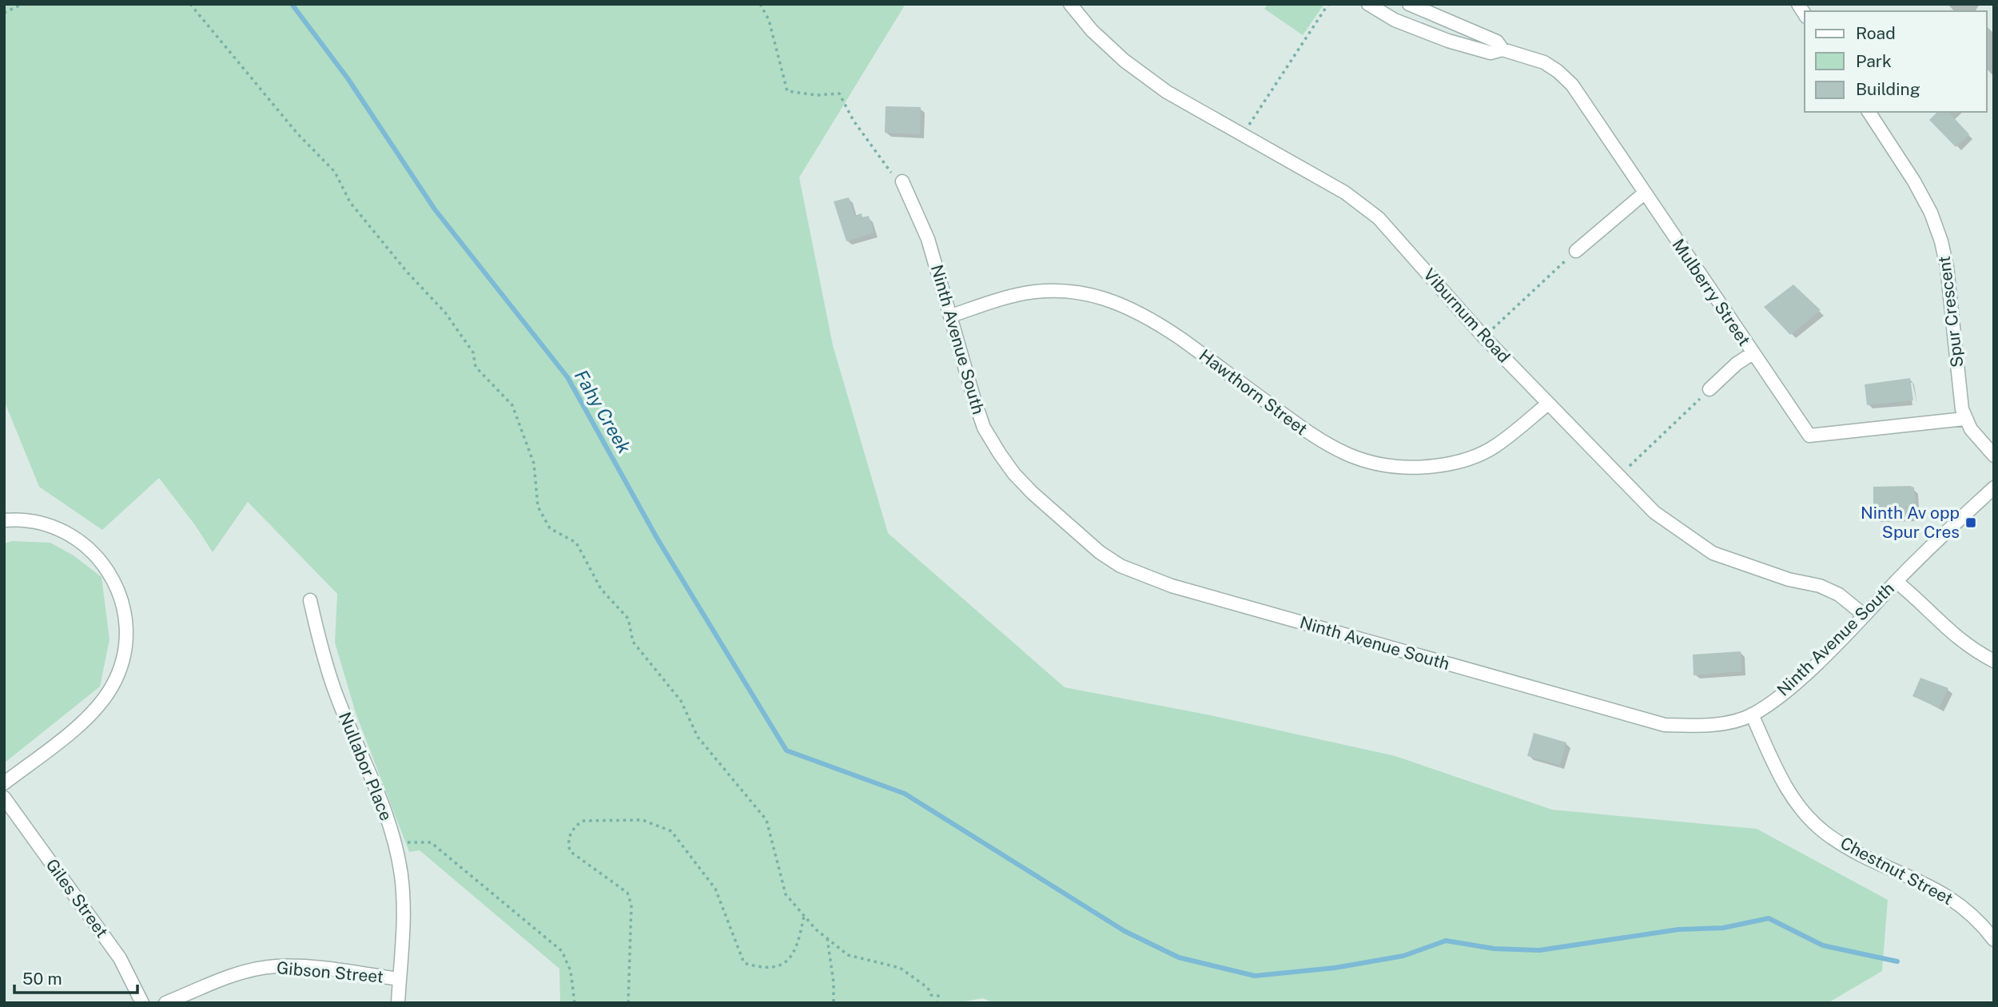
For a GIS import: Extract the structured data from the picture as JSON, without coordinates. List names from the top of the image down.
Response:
{
  "streets": {
    "street": [
      "Mulberry Street",
      "Spur Crescent",
      "Viburnum Road",
      "Ninth Avenue South",
      "Hawthorn Street",
      "Nullabor Place",
      "Chestnut Street",
      "Giles Street",
      "Gibson Street"
    ]
  },
  "crossings": [
    ["Mulberry Street", "Spur Crescent"],
    ["Viburnum Road", "Ninth Avenue South"],
    ["Viburnum Road", "Hawthorn Street"],
    ["Ninth Avenue South", "Hawthorn Street"],
    ["Ninth Avenue South", "Chestnut Street"],
    ["Nullabor Place", "Gibson Street"]
  ],
  "water": ["Fahy Creek"],
  "places": {
    "transit": ["Ninth Av opp Spur Cres"]
  },
  "legend": ["Road", "Park", "Building"],
  "scale_bar": "50 m"
}
